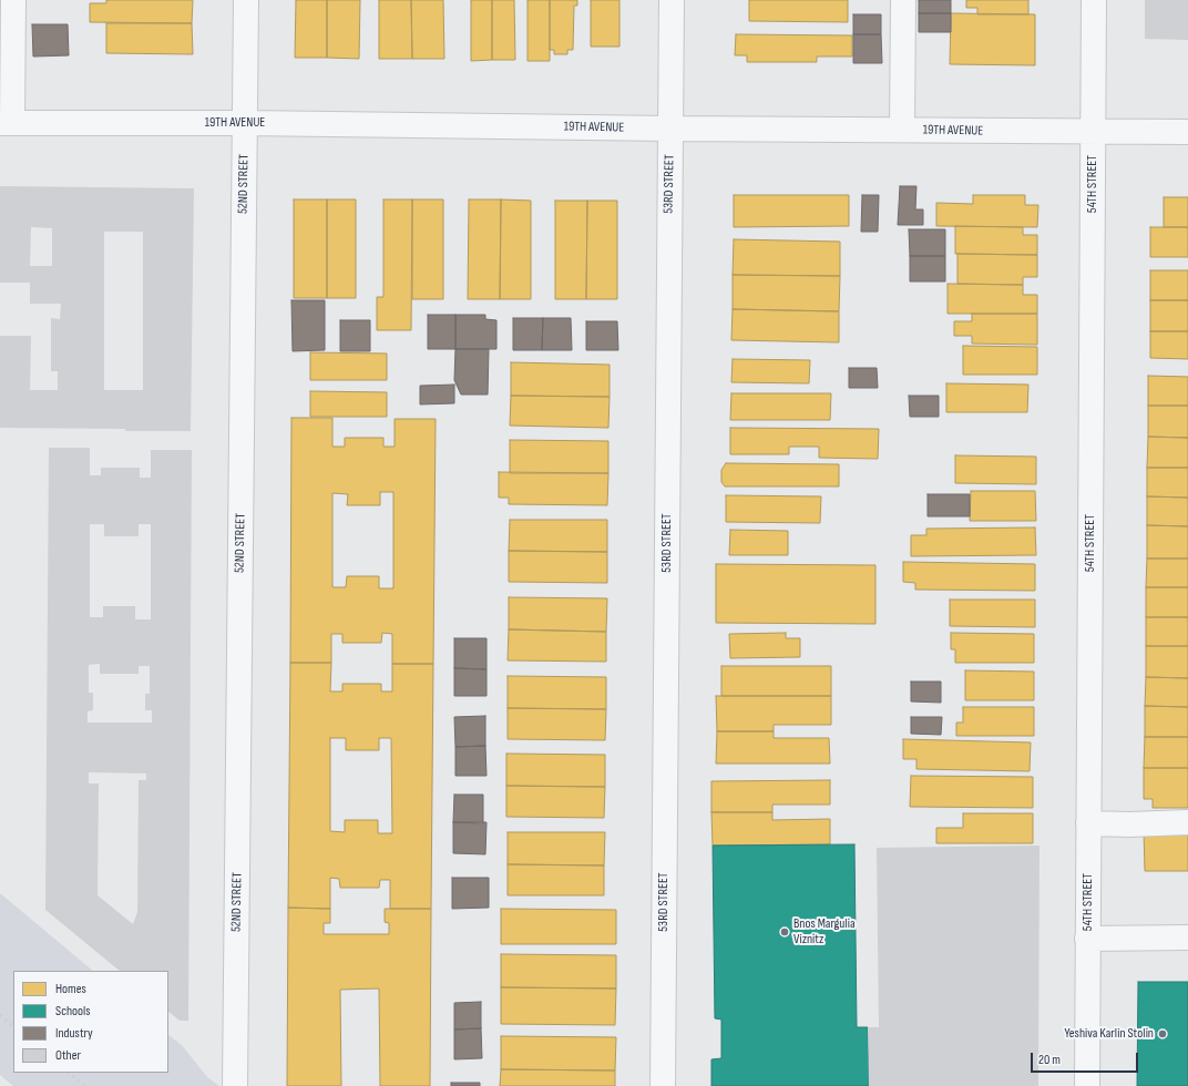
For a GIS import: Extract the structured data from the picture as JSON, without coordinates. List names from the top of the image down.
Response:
{
  "streets": {
    "street": [
      "19TH AVENUE",
      "52ND STREET",
      "53RD STREET",
      "54TH STREET"
    ]
  },
  "crossings": [
    ["19TH AVENUE", "52ND STREET"],
    ["19TH AVENUE", "53RD STREET"],
    ["19TH AVENUE", "54TH STREET"]
  ],
  "places": ["Bnos Margulia Viznitz", "Yeshiva Karlin Stolin"],
  "legend": [
    "Homes",
    "Schools",
    "Industry",
    "Other"
  ],
  "scale_bar": "20 m"
}
